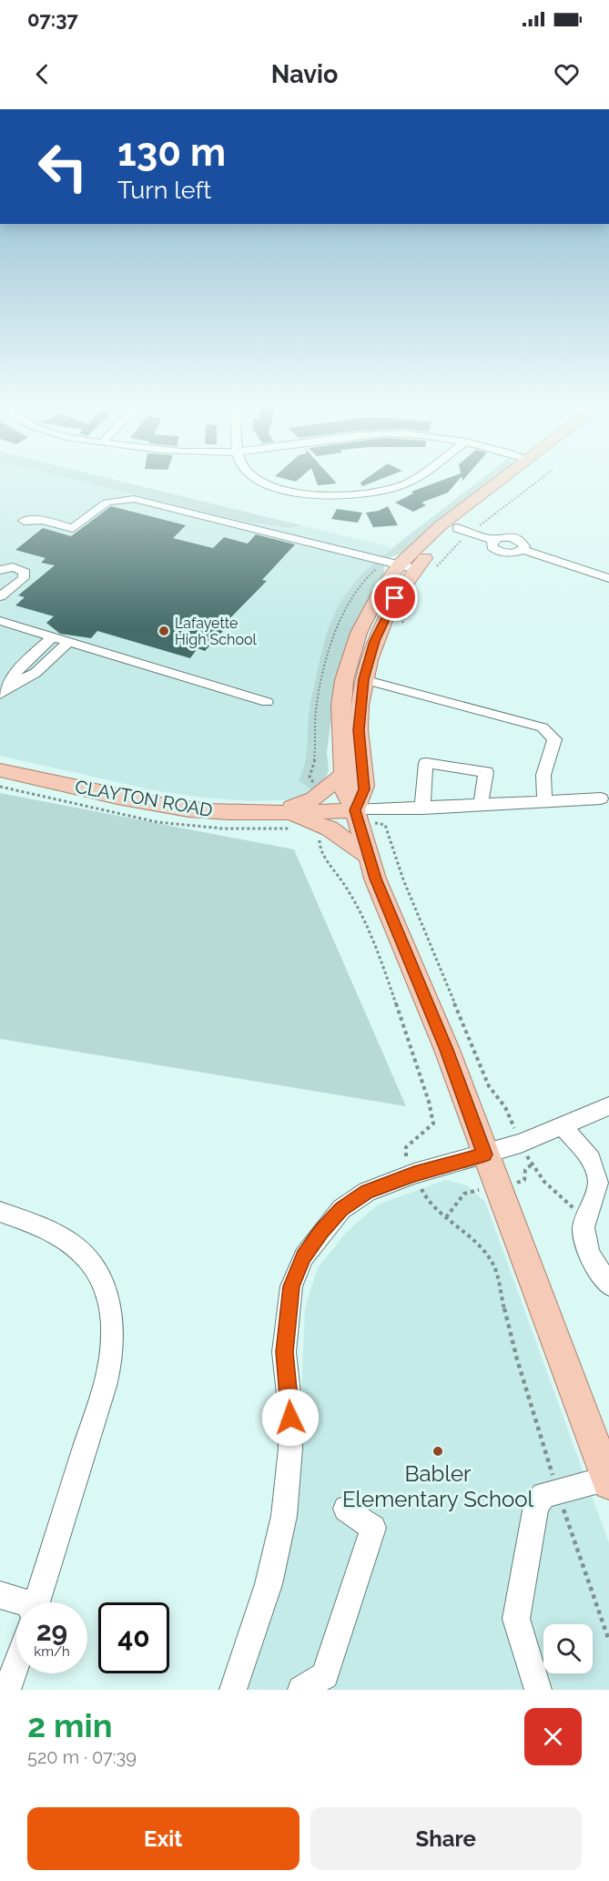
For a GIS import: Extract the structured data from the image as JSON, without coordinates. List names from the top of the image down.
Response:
{
  "streets": {
    "main road": ["CLAYTON ROAD"]
  },
  "places": ["Lafayette High School", "Babler Elementary School"],
  "page": {
    "status": "07:37",
    "header": "Navio",
    "turn": ["130 m", "Turn left"],
    "speed": "29 km/h",
    "limit": "40",
    "heading": ["2 min", "520 m · 07:39"],
    "buttons": ["Exit", "Share"]
  }
}
